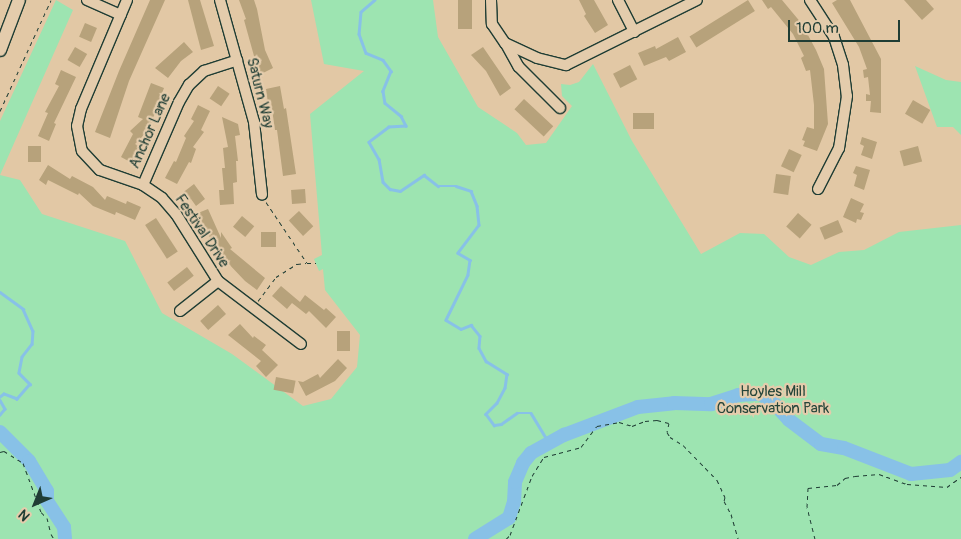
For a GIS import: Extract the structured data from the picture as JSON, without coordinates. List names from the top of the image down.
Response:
{
  "streets": {
    "street": ["Saturn Way", "Anchor Lane", "Festival Drive"]
  },
  "crossings": [
    ["Saturn Way", "Anchor Lane"],
    ["Anchor Lane", "Festival Drive"]
  ],
  "parks": ["Hoyles Mill Conservation Park"],
  "scale_bar": "100 m",
  "north": "bottom left"
}
